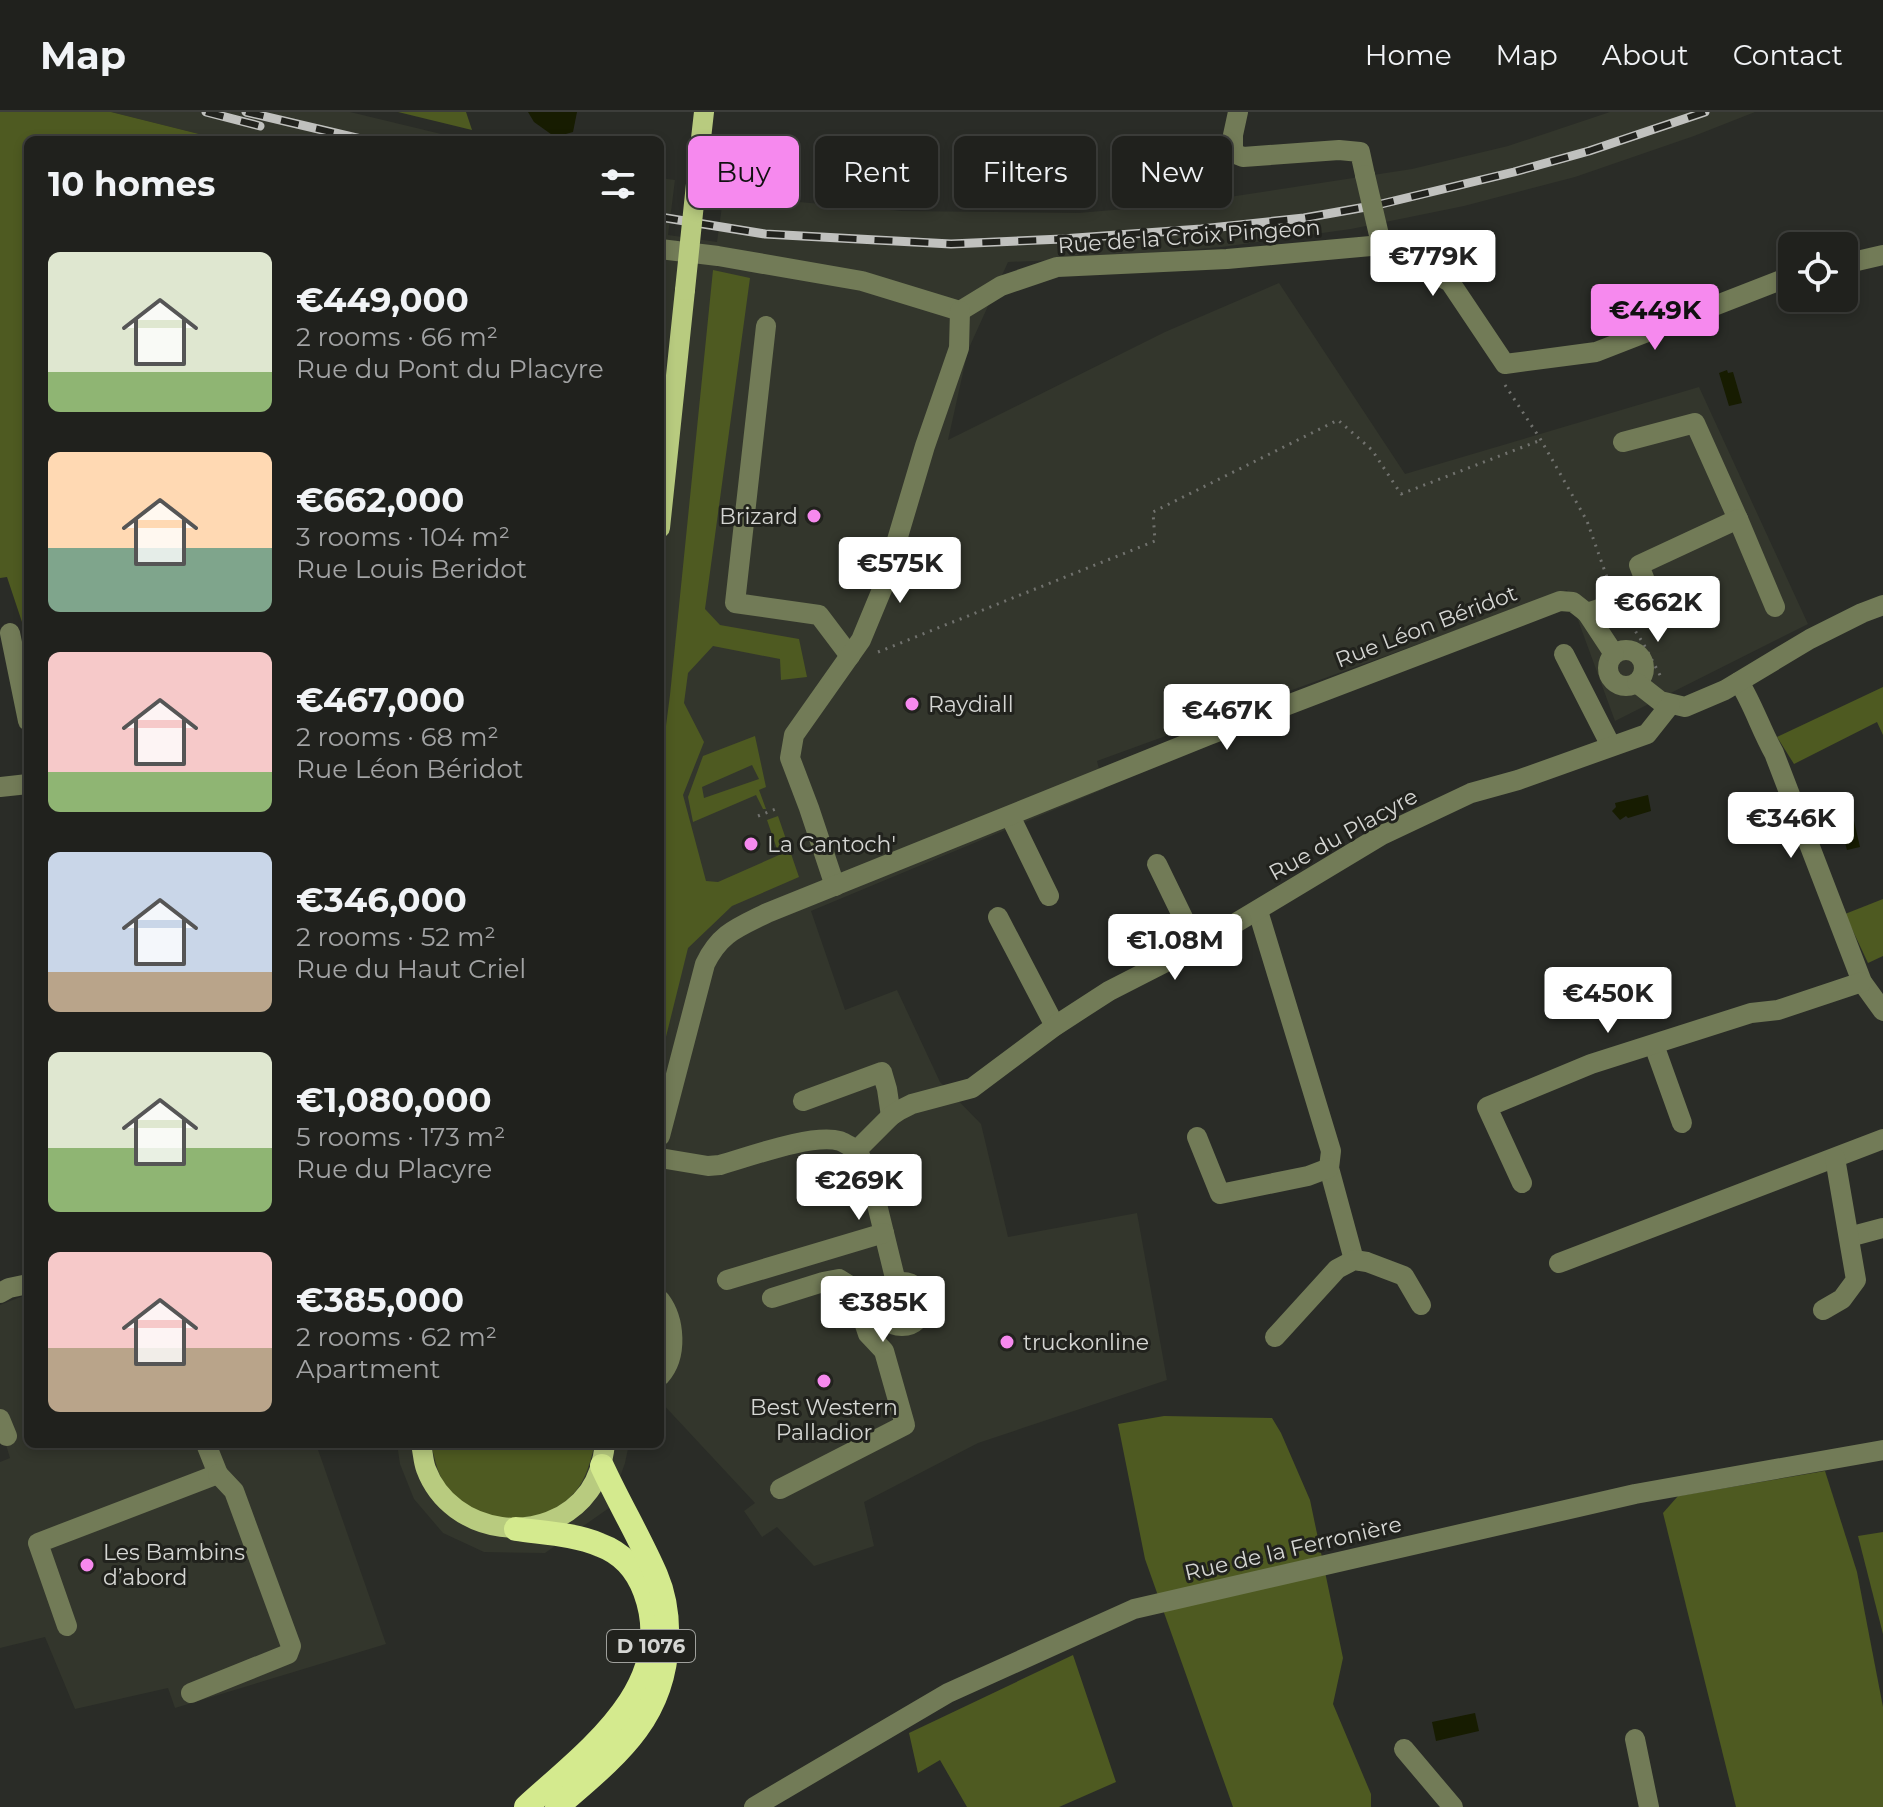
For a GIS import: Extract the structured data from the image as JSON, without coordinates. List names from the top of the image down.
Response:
{
  "streets": {
    "highway": ["D 1076"],
    "street": [
      "Rue de la Croix Pingeon",
      "Rue Léon Béridot",
      "Rue du Placyre",
      "Rue de la Ferronière"
    ]
  },
  "places": [
    "Brizard",
    "Raydiall",
    "La Cantoch'",
    "truckonline",
    "Best Western Palladior",
    "Les Bambins d’abord"
  ],
  "page": {
    "header": "Map",
    "nav": [
      "Home",
      "Map",
      "About",
      "Contact"
    ],
    "chip": [
      "Buy",
      "Rent",
      "Filters",
      "New"
    ],
    "heading": "10 homes",
    "price": [
      "€779K",
      "€449K",
      "€575K",
      "€662K",
      "€467K",
      "€346K",
      "€1.08M",
      "€450K",
      "€269K",
      "€385K"
    ],
    "list": [
      {
        "name": "€449,000",
        "note": "2 rooms · 66 m² · Rue du Pont du Placyre"
      },
      {
        "name": "€662,000",
        "note": "3 rooms · 104 m² · Rue Louis Beridot"
      },
      {
        "name": "€467,000",
        "note": "2 rooms · 68 m² · Rue Léon Béridot"
      },
      {
        "name": "€346,000",
        "note": "2 rooms · 52 m² · Rue du Haut Criel"
      },
      {
        "name": "€1,080,000",
        "note": "5 rooms · 173 m² · Rue du Placyre"
      },
      {
        "name": "€385,000",
        "note": "2 rooms · 62 m² · Apartment"
      }
    ]
  }
}
